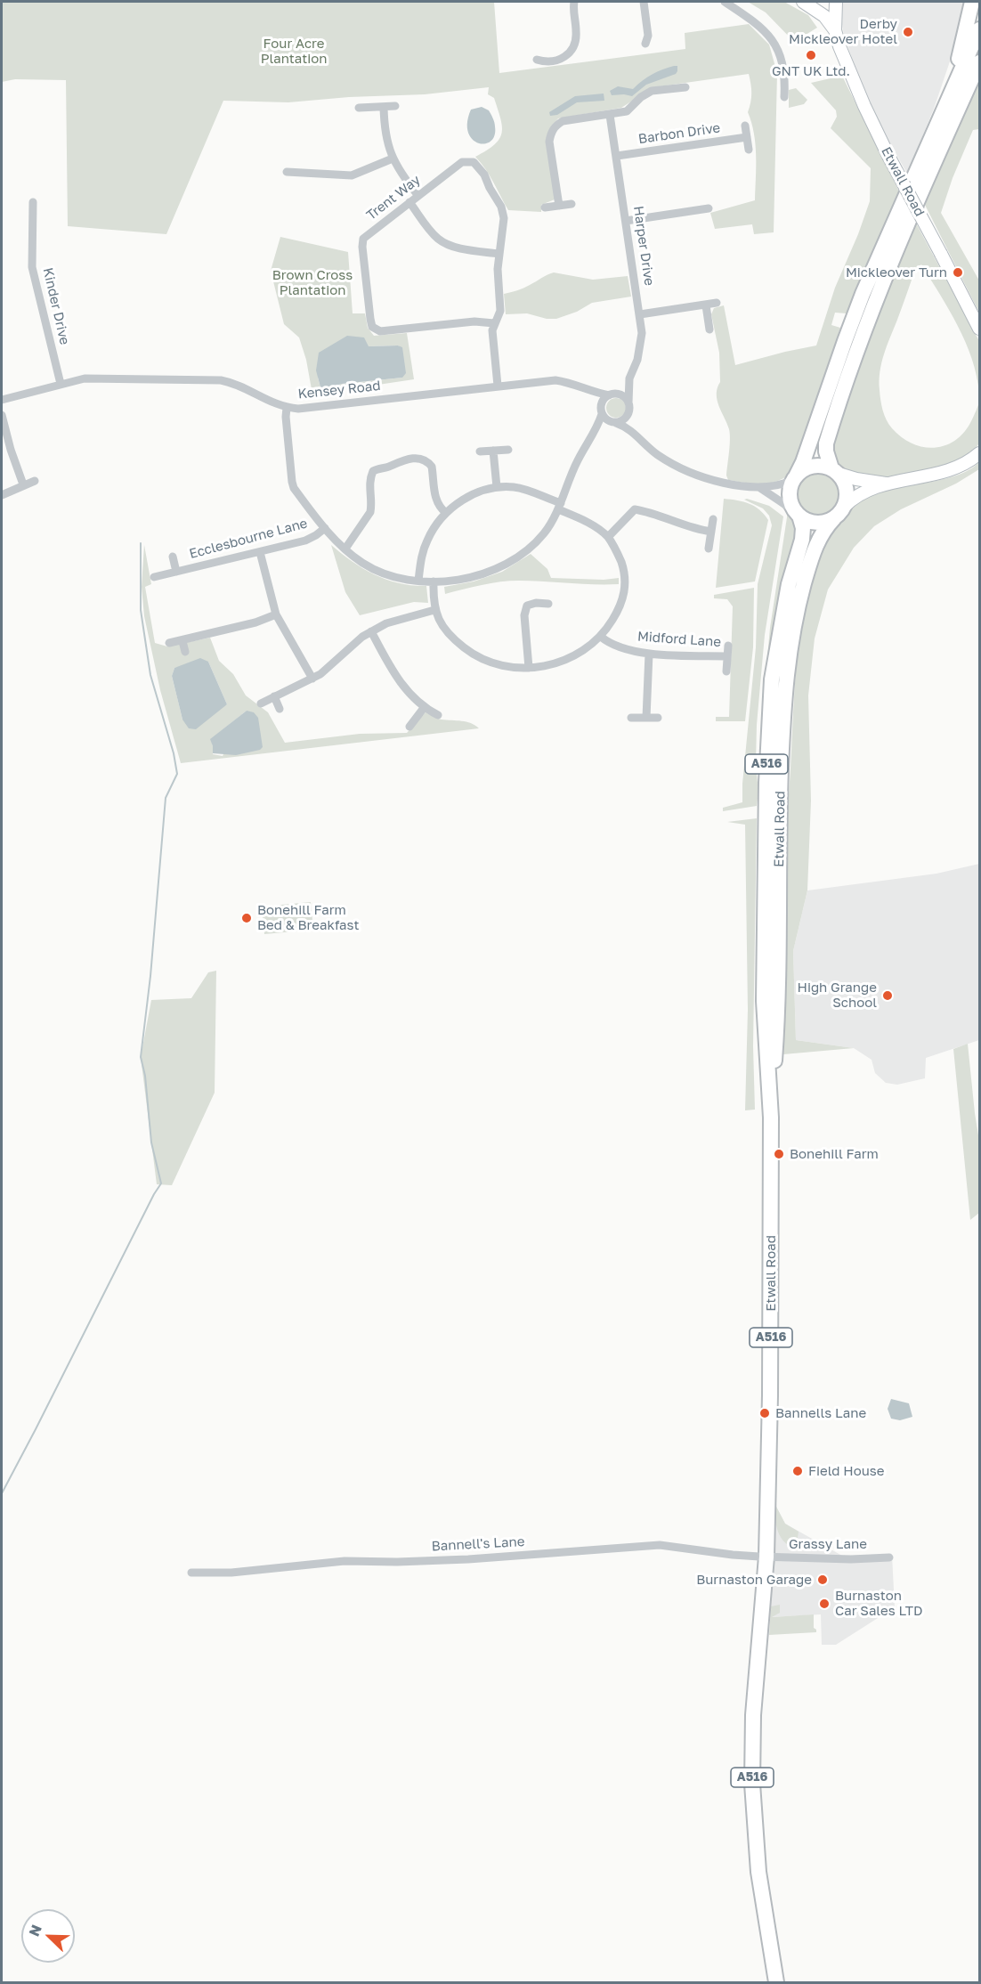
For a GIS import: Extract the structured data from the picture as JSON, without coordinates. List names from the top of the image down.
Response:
{
  "streets": {
    "highway": ["Etwall Road", "A516"],
    "street": [
      "Barbon Drive",
      "Trent Way",
      "Harper Drive",
      "Kinder Drive",
      "Kensey Road",
      "Ecclesbourne Lane",
      "Midford Lane",
      "Bannell's Lane",
      "Grassy Lane"
    ]
  },
  "crossings": [
    ["Barbon Drive", "Harper Drive"],
    ["Etwall Road", "A516"],
    ["Etwall Road", "Bannell's Lane"],
    ["Etwall Road", "Grassy Lane"],
    ["Trent Way", "Kensey Road"],
    ["Harper Drive", "Kensey Road"],
    ["Kinder Drive", "Kensey Road"],
    ["A516", "Bannell's Lane"],
    ["A516", "Grassy Lane"],
    ["Bannell's Lane", "Grassy Lane"]
  ],
  "parks": ["Four Acre Plantation", "Brown Cross Plantation"],
  "places": [
    "Derby Mickleover Hotel",
    "GNT UK Ltd.",
    "Mickleover Turn",
    "Bonehill Farm Bed & Breakfast",
    "High Grange School",
    "Bonehill Farm",
    "Bannells Lane",
    "Field House",
    "Burnaston Garage",
    "Burnaston Car Sales LTD"
  ],
  "north": "top left"
}
